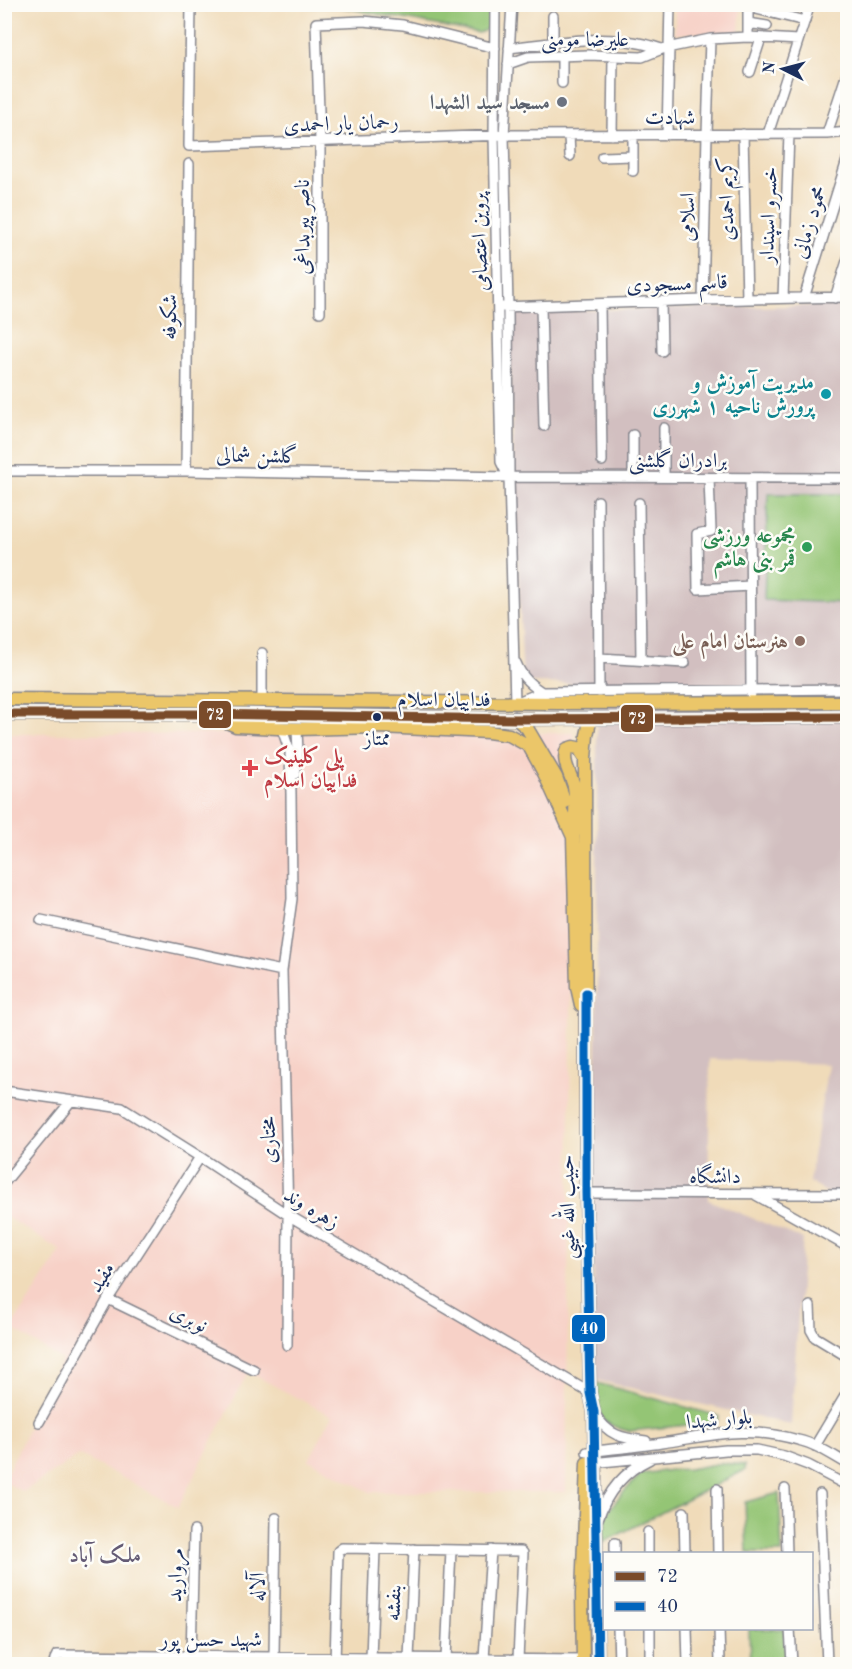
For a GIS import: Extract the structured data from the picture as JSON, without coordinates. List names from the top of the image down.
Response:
{
  "streets": {
    "main road": ["فداییان اسلام", "حبیب الله غیبی"],
    "street": [
      "علیرضا مومنی",
      "شهادت",
      "رحمان یار احمدی",
      "کریم احمدی",
      "خسرو اسپندار",
      "اسلامی",
      "محمود زمانی",
      "ناصر پیربداغی",
      "پروین اعتصامی",
      "قاسم مسجودی",
      "شکوفه",
      "گلشن شمالی",
      "برادران گلشنی",
      "مختاری",
      "دانشگاه",
      "زهره وند",
      "مفید",
      "نوبری",
      "بلوار شهدا",
      "مروارید",
      "آلاله",
      "بنفشه",
      "شهید حسن پور"
    ]
  },
  "crossings": [
    ["علیرضا مومنی", "اسلامی"],
    ["علیرضا مومنی", "پروین اعتصامی"],
    ["شهادت", "رحمان یار احمدی"],
    ["شهادت", "کریم احمدی"],
    ["شهادت", "خسرو اسپندار"],
    ["شهادت", "اسلامی"],
    ["شهادت", "پروین اعتصامی"],
    ["رحمان یار احمدی", "ناصر پیربداغی"],
    ["رحمان یار احمدی", "پروین اعتصامی"],
    ["کریم احمدی", "قاسم مسجودی"],
    ["خسرو اسپندار", "قاسم مسجودی"],
    ["اسلامی", "قاسم مسجودی"],
    ["محمود زمانی", "قاسم مسجودی"],
    ["ناصر پیربداغی", "پروین اعتصامی"],
    ["پروین اعتصامی", "قاسم مسجودی"],
    ["پروین اعتصامی", "گلشن شمالی"],
    ["پروین اعتصامی", "برادران گلشنی"],
    ["پروین اعتصامی", "فداییان اسلام"],
    ["شکوفه", "گلشن شمالی"],
    ["گلشن شمالی", "برادران گلشنی"],
    ["فداییان اسلام", "حبیب الله غیبی"],
    ["مختاری", "زهره وند"],
    ["دانشگاه", "حبیب الله غیبی"],
    ["حبیب الله غیبی", "زهره وند"],
    ["حبیب الله غیبی", "بلوار شهدا"],
    ["حبیب الله غیبی", "شهید حسن پور"],
    ["زهره وند", "مفید"],
    ["مفید", "نوبری"],
    ["مروارید", "شهید حسن پور"],
    ["آلاله", "شهید حسن پور"],
    ["بنفشه", "شهید حسن پور"]
  ],
  "districts": ["ملک آباد"],
  "places": {
    "other": [
      "مسجد سید الشهدا",
      "مدیریت آموزش و پرورش ناحیه ۱ شهرری",
      "مجموعه ورزشی قمر بنی هاشم",
      "هنرستان امام علی",
      "ممتاز"
    ],
    "health": ["پلی کلینیک فداییان اسلام"]
  },
  "lines": ["transit line 72", "transit line 40"],
  "legend": ["72", "40"],
  "north": "left"
}
